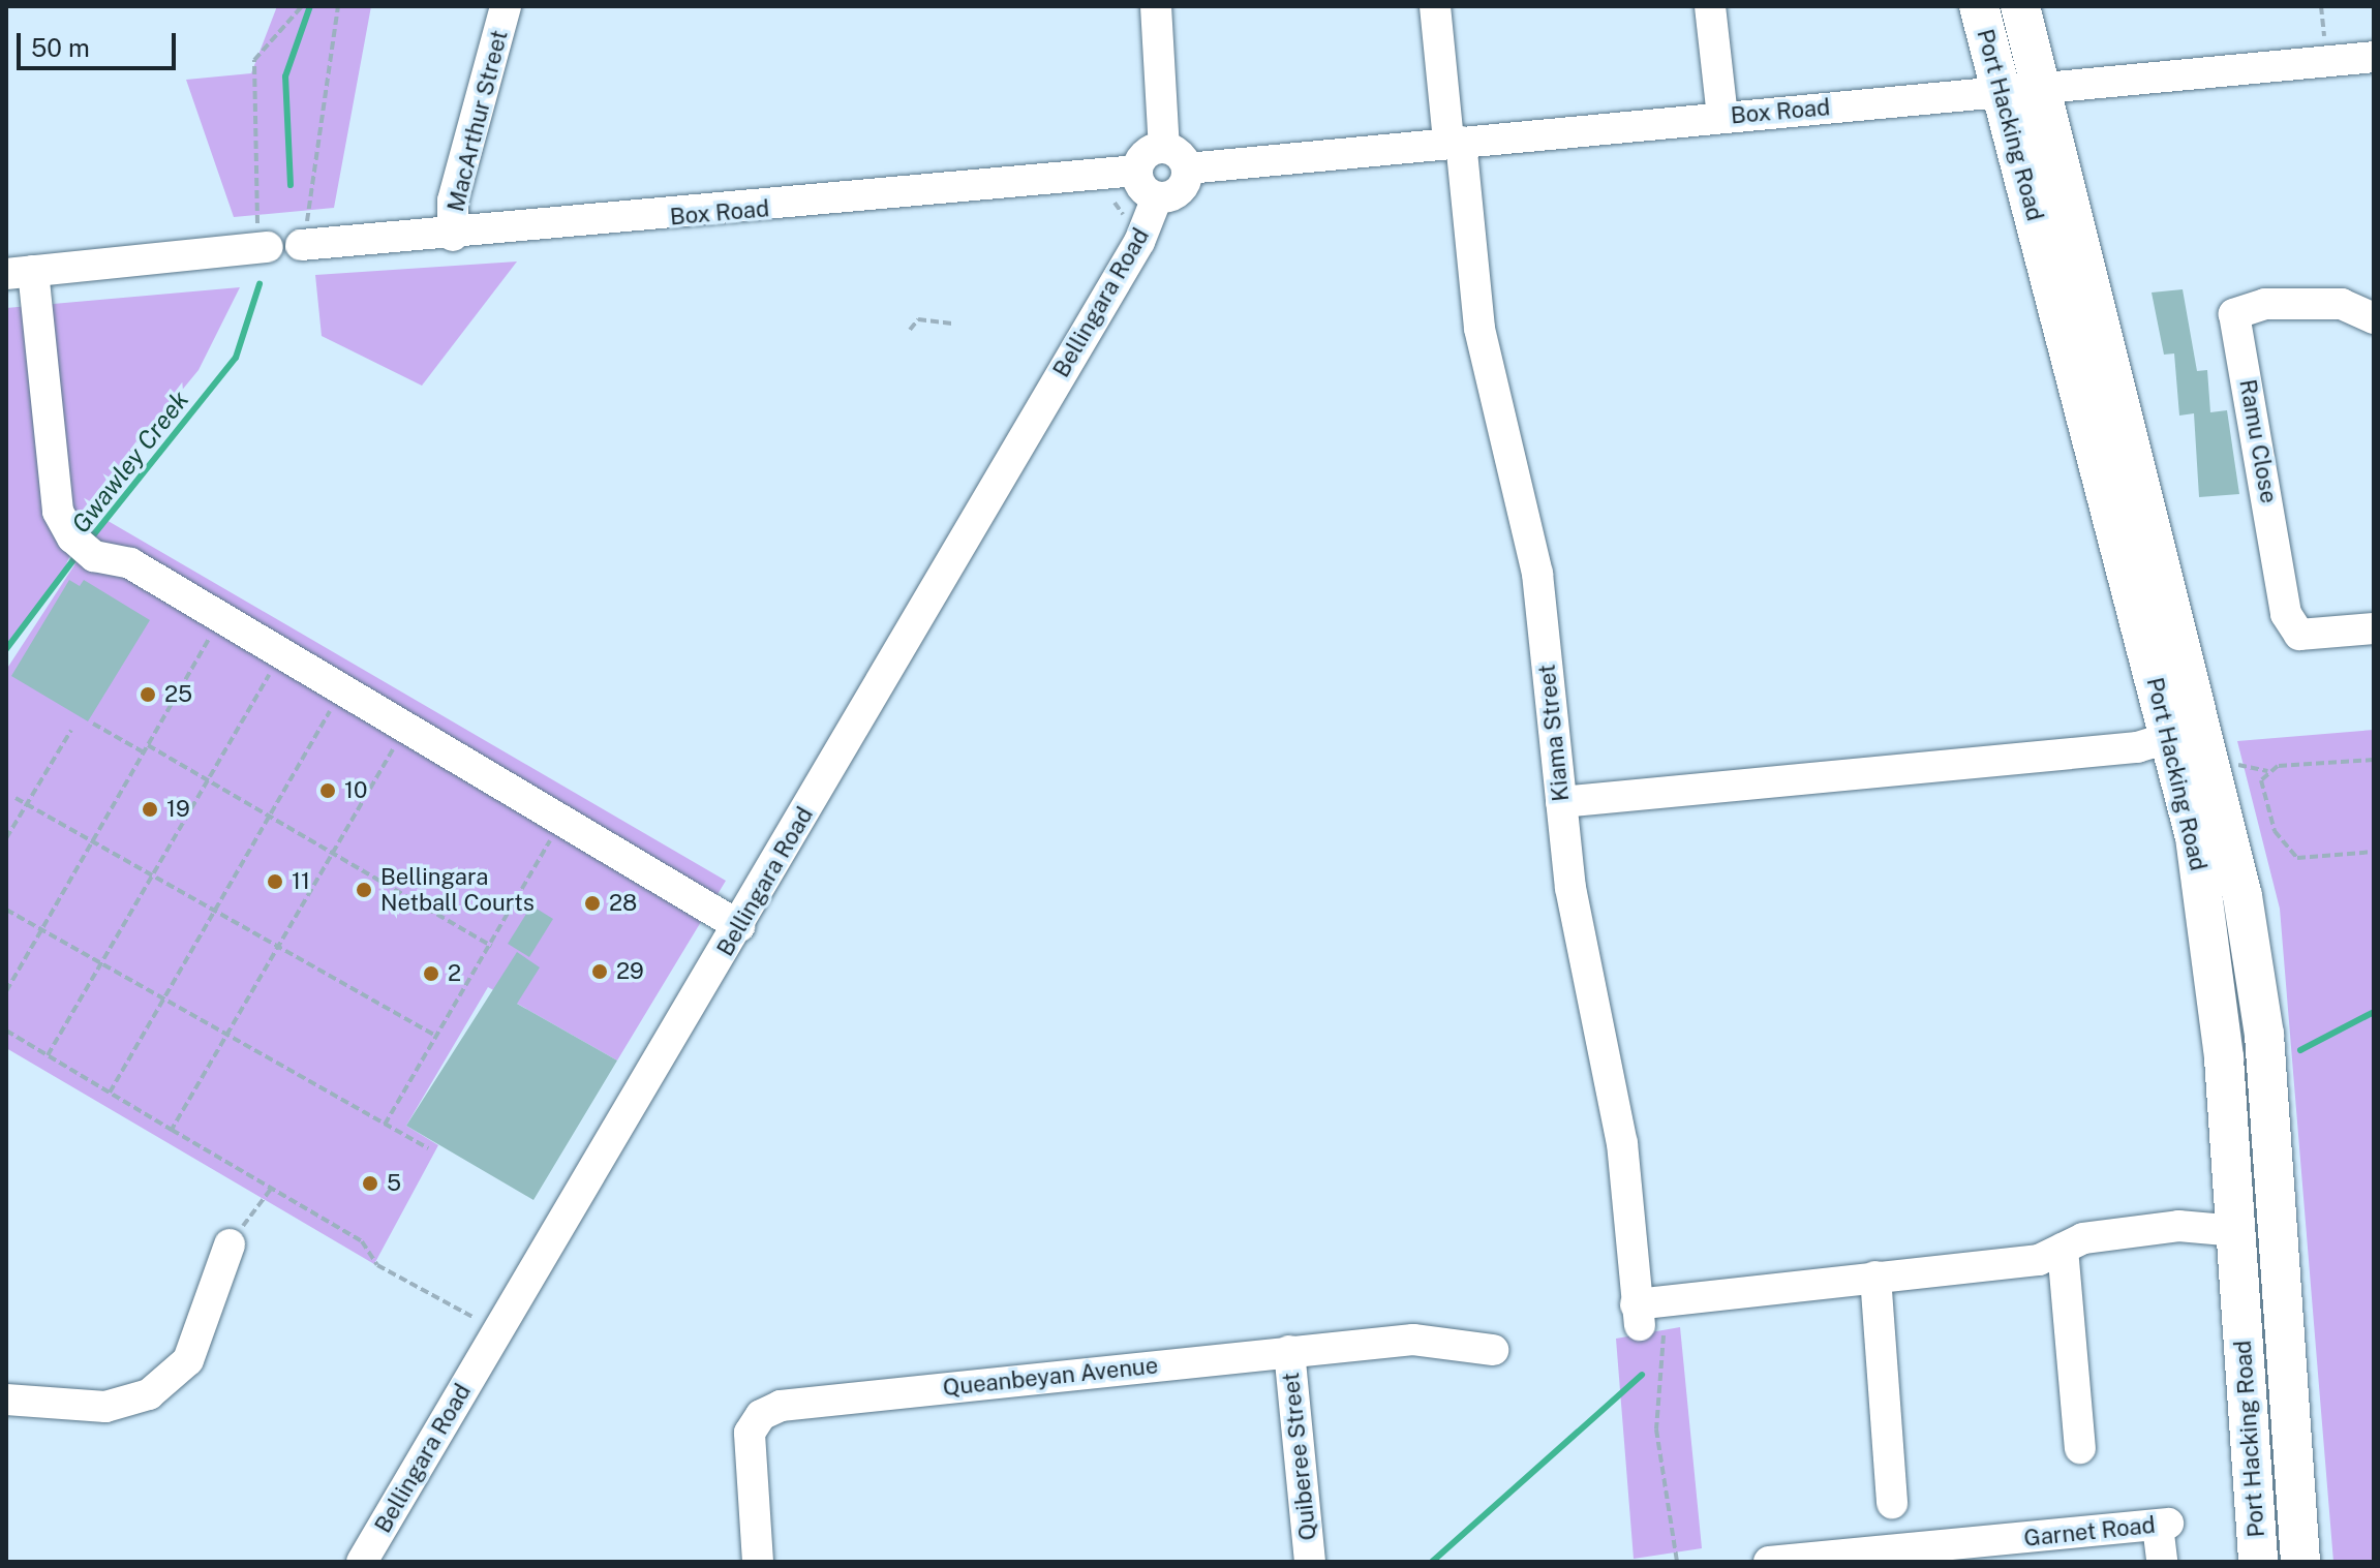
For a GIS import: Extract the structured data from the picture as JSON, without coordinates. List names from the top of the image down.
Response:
{
  "streets": {
    "main road": ["Port Hacking Road"],
    "street": [
      "Box Road",
      "MacArthur Street",
      "Bellingara Road",
      "Ramu Close",
      "Kiama Street",
      "Queanbeyan Avenue",
      "Quiberee Street",
      "Garnet Road"
    ]
  },
  "crossings": [
    ["Box Road", "MacArthur Street"],
    ["Box Road", "Port Hacking Road"],
    ["Box Road", "Bellingara Road"],
    ["Box Road", "Kiama Street"],
    ["Queanbeyan Avenue", "Quiberee Street"]
  ],
  "water": ["Gwawley Creek"],
  "places": [
    "25",
    "10",
    "19",
    "11",
    "Bellingara Netball Courts",
    "28",
    "29",
    "2",
    "5"
  ],
  "scale_bar": "50 m"
}
